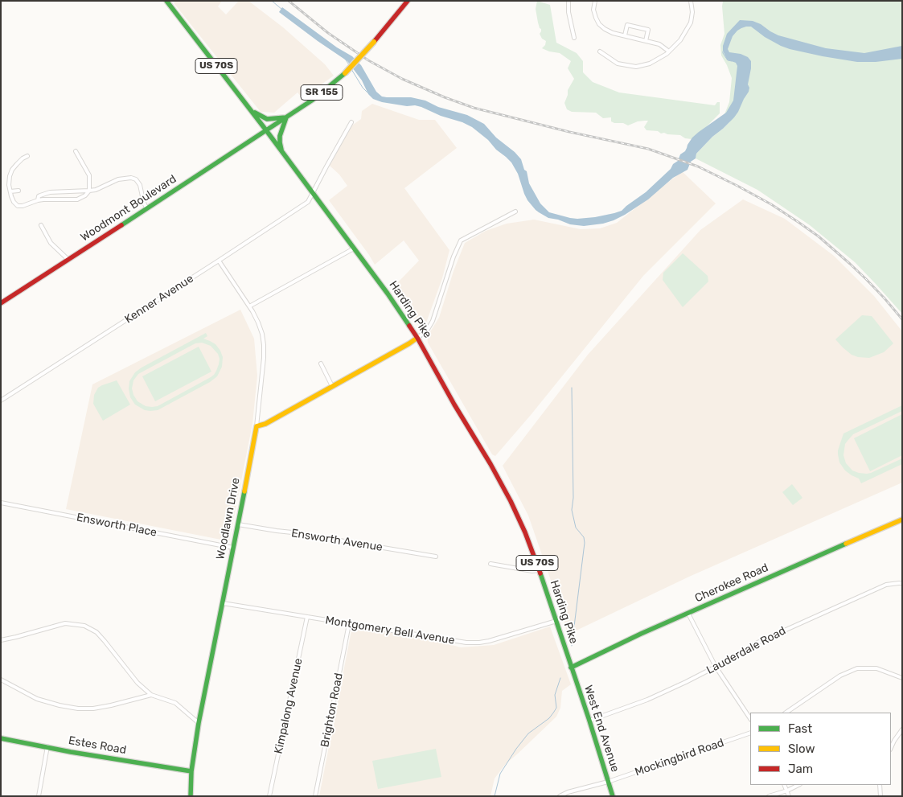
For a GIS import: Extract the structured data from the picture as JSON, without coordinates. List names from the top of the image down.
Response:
{
  "streets": {
    "main road": [
      "US 70S",
      "SR 155",
      "Woodmont Boulevard",
      "Harding Pike",
      "Woodlawn Drive",
      "Cherokee Road",
      "West End Avenue",
      "Estes Road"
    ],
    "street": [
      "Kenner Avenue",
      "Ensworth Place",
      "Ensworth Avenue",
      "Montgomery Bell Avenue",
      "Lauderdale Road",
      "Kimpalong Avenue",
      "Brighton Road",
      "Mockingbird Road"
    ]
  },
  "crossings": [
    ["SR 155", "Woodmont Boulevard"],
    ["SR 155", "Harding Pike"],
    ["Woodmont Boulevard", "Harding Pike"],
    ["Kenner Avenue", "Harding Pike"],
    ["Harding Pike", "Cherokee Road"],
    ["Harding Pike", "Montgomery Bell Avenue"],
    ["Harding Pike", "West End Avenue"],
    ["Woodlawn Drive", "Ensworth Place"],
    ["Woodlawn Drive", "Ensworth Avenue"],
    ["Woodlawn Drive", "Montgomery Bell Avenue"],
    ["Woodlawn Drive", "Estes Road"],
    ["Cherokee Road", "West End Avenue"],
    ["Montgomery Bell Avenue", "Kimpalong Avenue"],
    ["Montgomery Bell Avenue", "Brighton Road"],
    ["Lauderdale Road", "West End Avenue"],
    ["West End Avenue", "Mockingbird Road"]
  ],
  "legend": ["Fast", "Slow", "Jam"]
}
